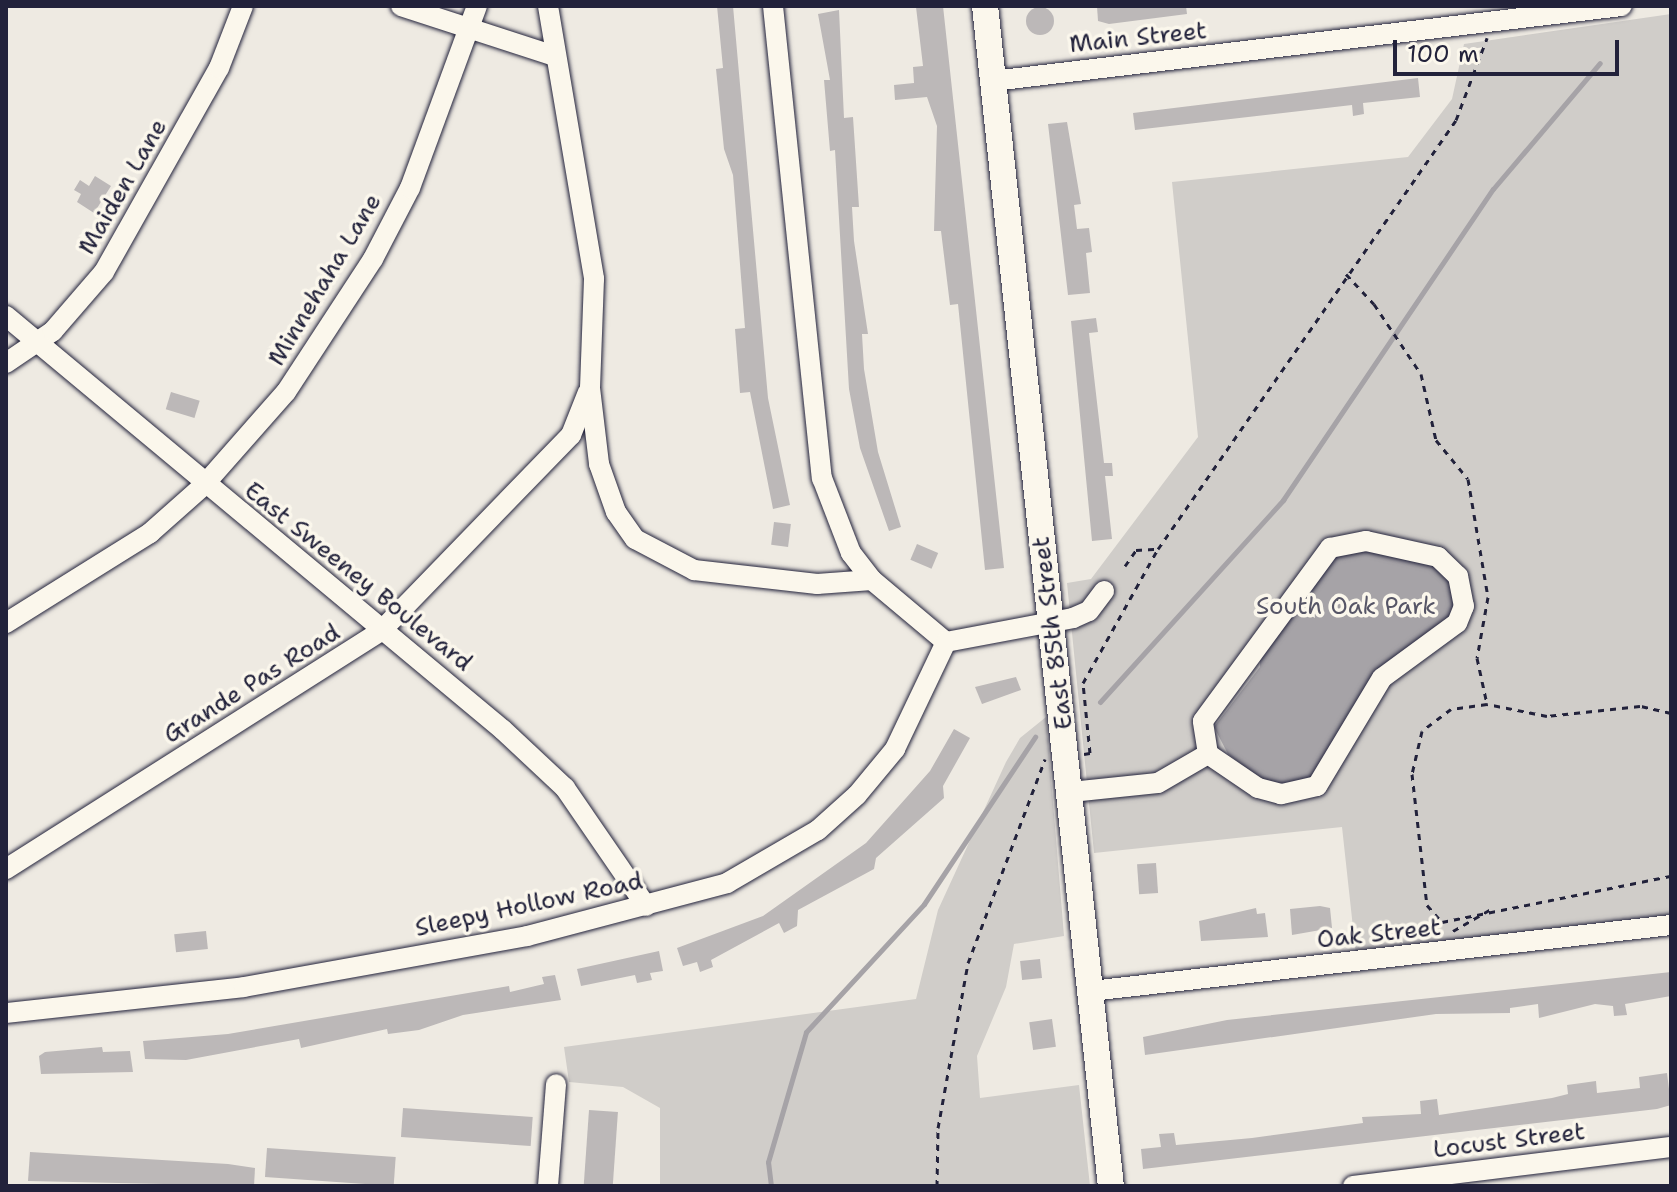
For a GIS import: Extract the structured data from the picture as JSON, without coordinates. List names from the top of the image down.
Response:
{
  "streets": {
    "main road": ["East 85th Street"],
    "street": [
      "Main Street",
      "Maiden Lane",
      "Minnehaha Lane",
      "East Sweeney Boulevard",
      "Grande Pas Road",
      "Sleepy Hollow Road",
      "Oak Street",
      "Locust Street"
    ]
  },
  "crossings": [
    ["Main Street", "East 85th Street"],
    ["Maiden Lane", "East Sweeney Boulevard"],
    ["Minnehaha Lane", "East Sweeney Boulevard"],
    ["East Sweeney Boulevard", "Grande Pas Road"],
    ["East Sweeney Boulevard", "Sleepy Hollow Road"],
    ["East 85th Street", "Oak Street"]
  ],
  "parks": ["South Oak Park"],
  "scale_bar": "100 m"
}
